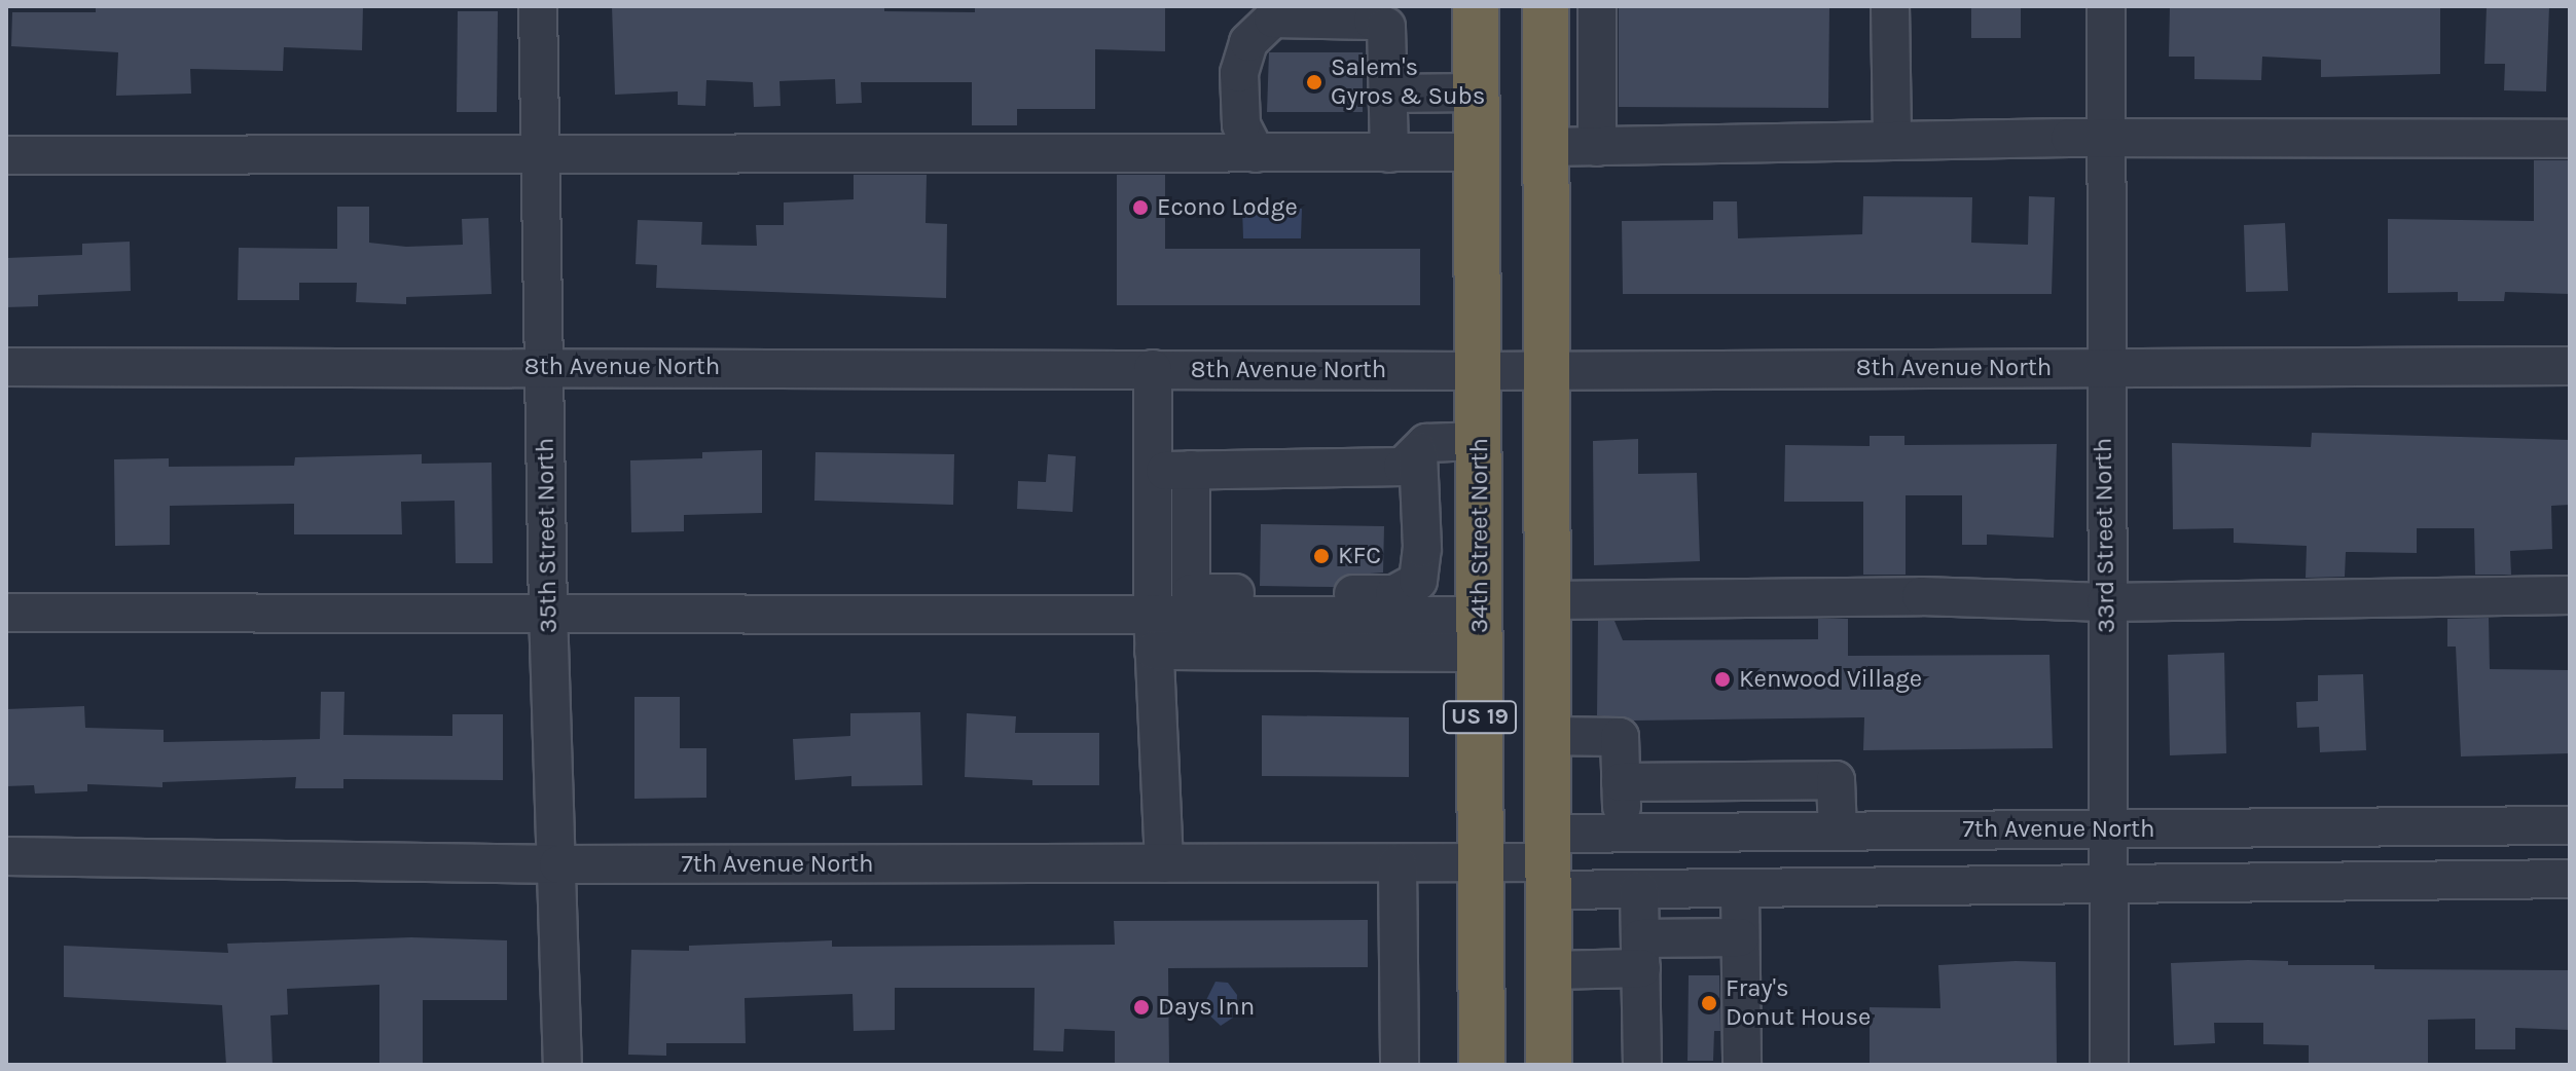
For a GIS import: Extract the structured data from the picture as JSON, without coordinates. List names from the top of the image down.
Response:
{
  "streets": {
    "highway": ["34th Street North", "US 19"],
    "street": [
      "8th Avenue North",
      "35th Street North",
      "33rd Street North",
      "7th Avenue North"
    ]
  },
  "crossings": [
    ["8th Avenue North", "35th Street North"],
    ["8th Avenue North", "34th Street North"],
    ["8th Avenue North", "33rd Street North"],
    ["8th Avenue North", "US 19"],
    ["35th Street North", "7th Avenue North"],
    ["34th Street North", "7th Avenue North"],
    ["33rd Street North", "7th Avenue North"],
    ["US 19", "7th Avenue North"]
  ],
  "places": [
    "Salem's Gyros & Subs",
    "Econo Lodge",
    "KFC",
    "Kenwood Village",
    "Fray's Donut House",
    "Days Inn"
  ]
}
